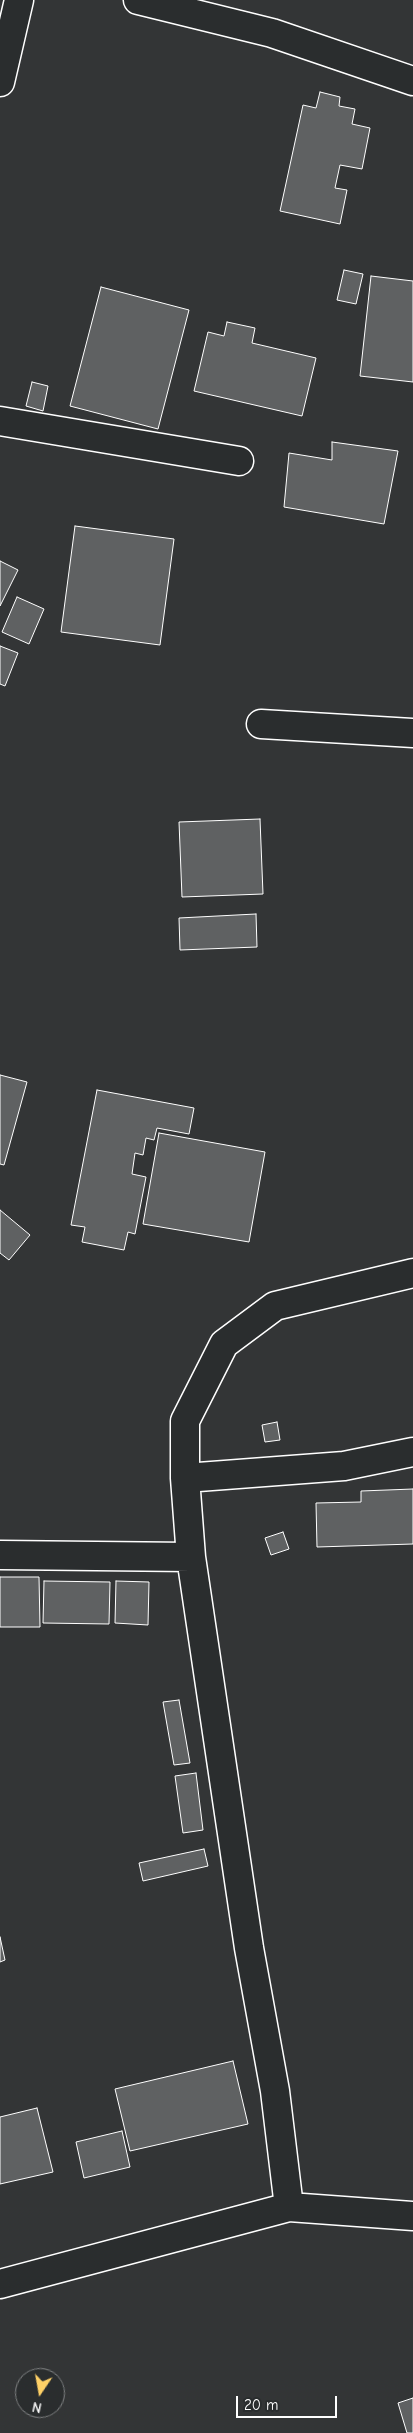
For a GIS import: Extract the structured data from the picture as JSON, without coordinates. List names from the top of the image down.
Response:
{
  "scale_bar": "20 m",
  "north": "bottom"
}
